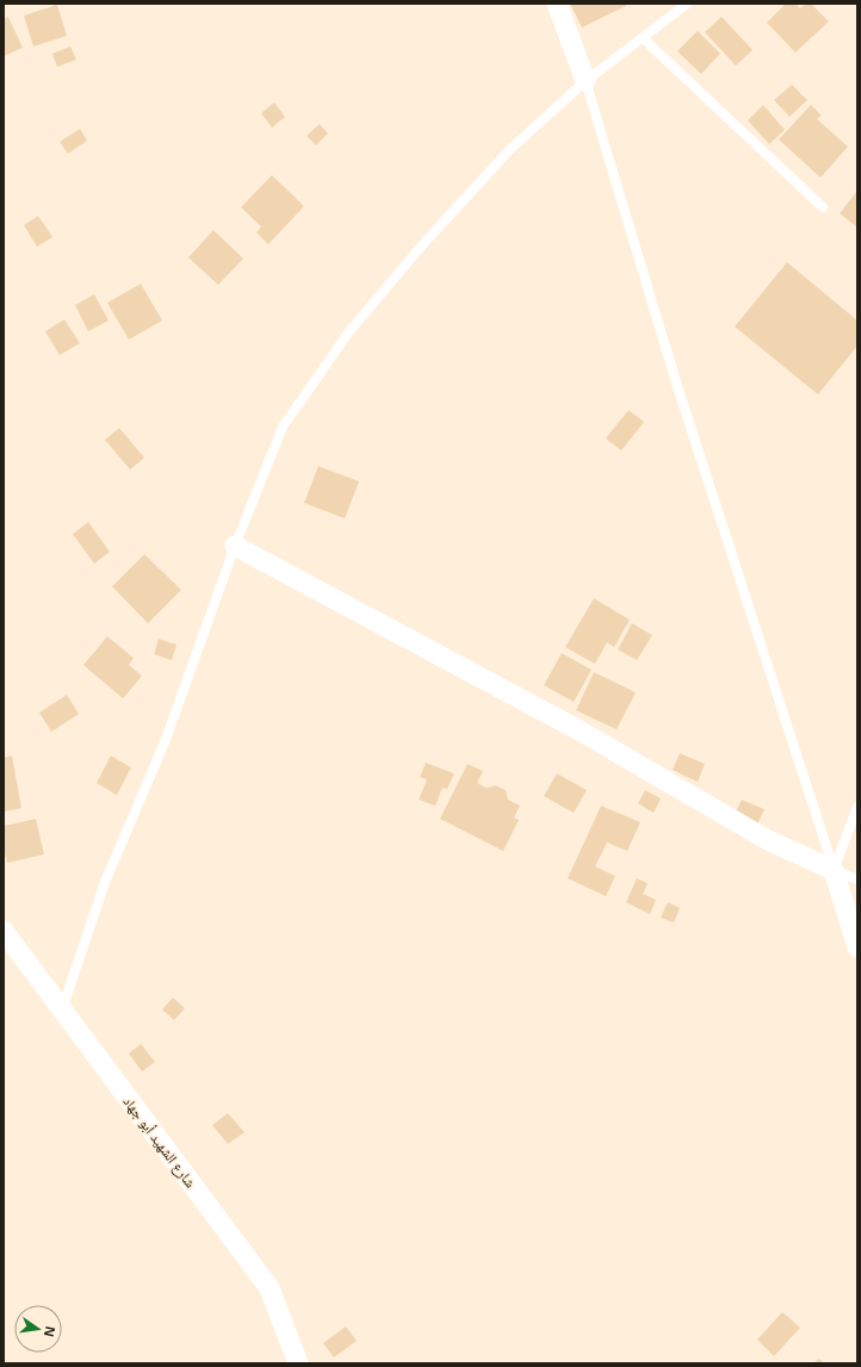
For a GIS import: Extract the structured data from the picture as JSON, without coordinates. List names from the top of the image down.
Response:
{
  "streets": {
    "street": ["شارع الشهيد أبو جهاد"]
  },
  "north": "right"
}
